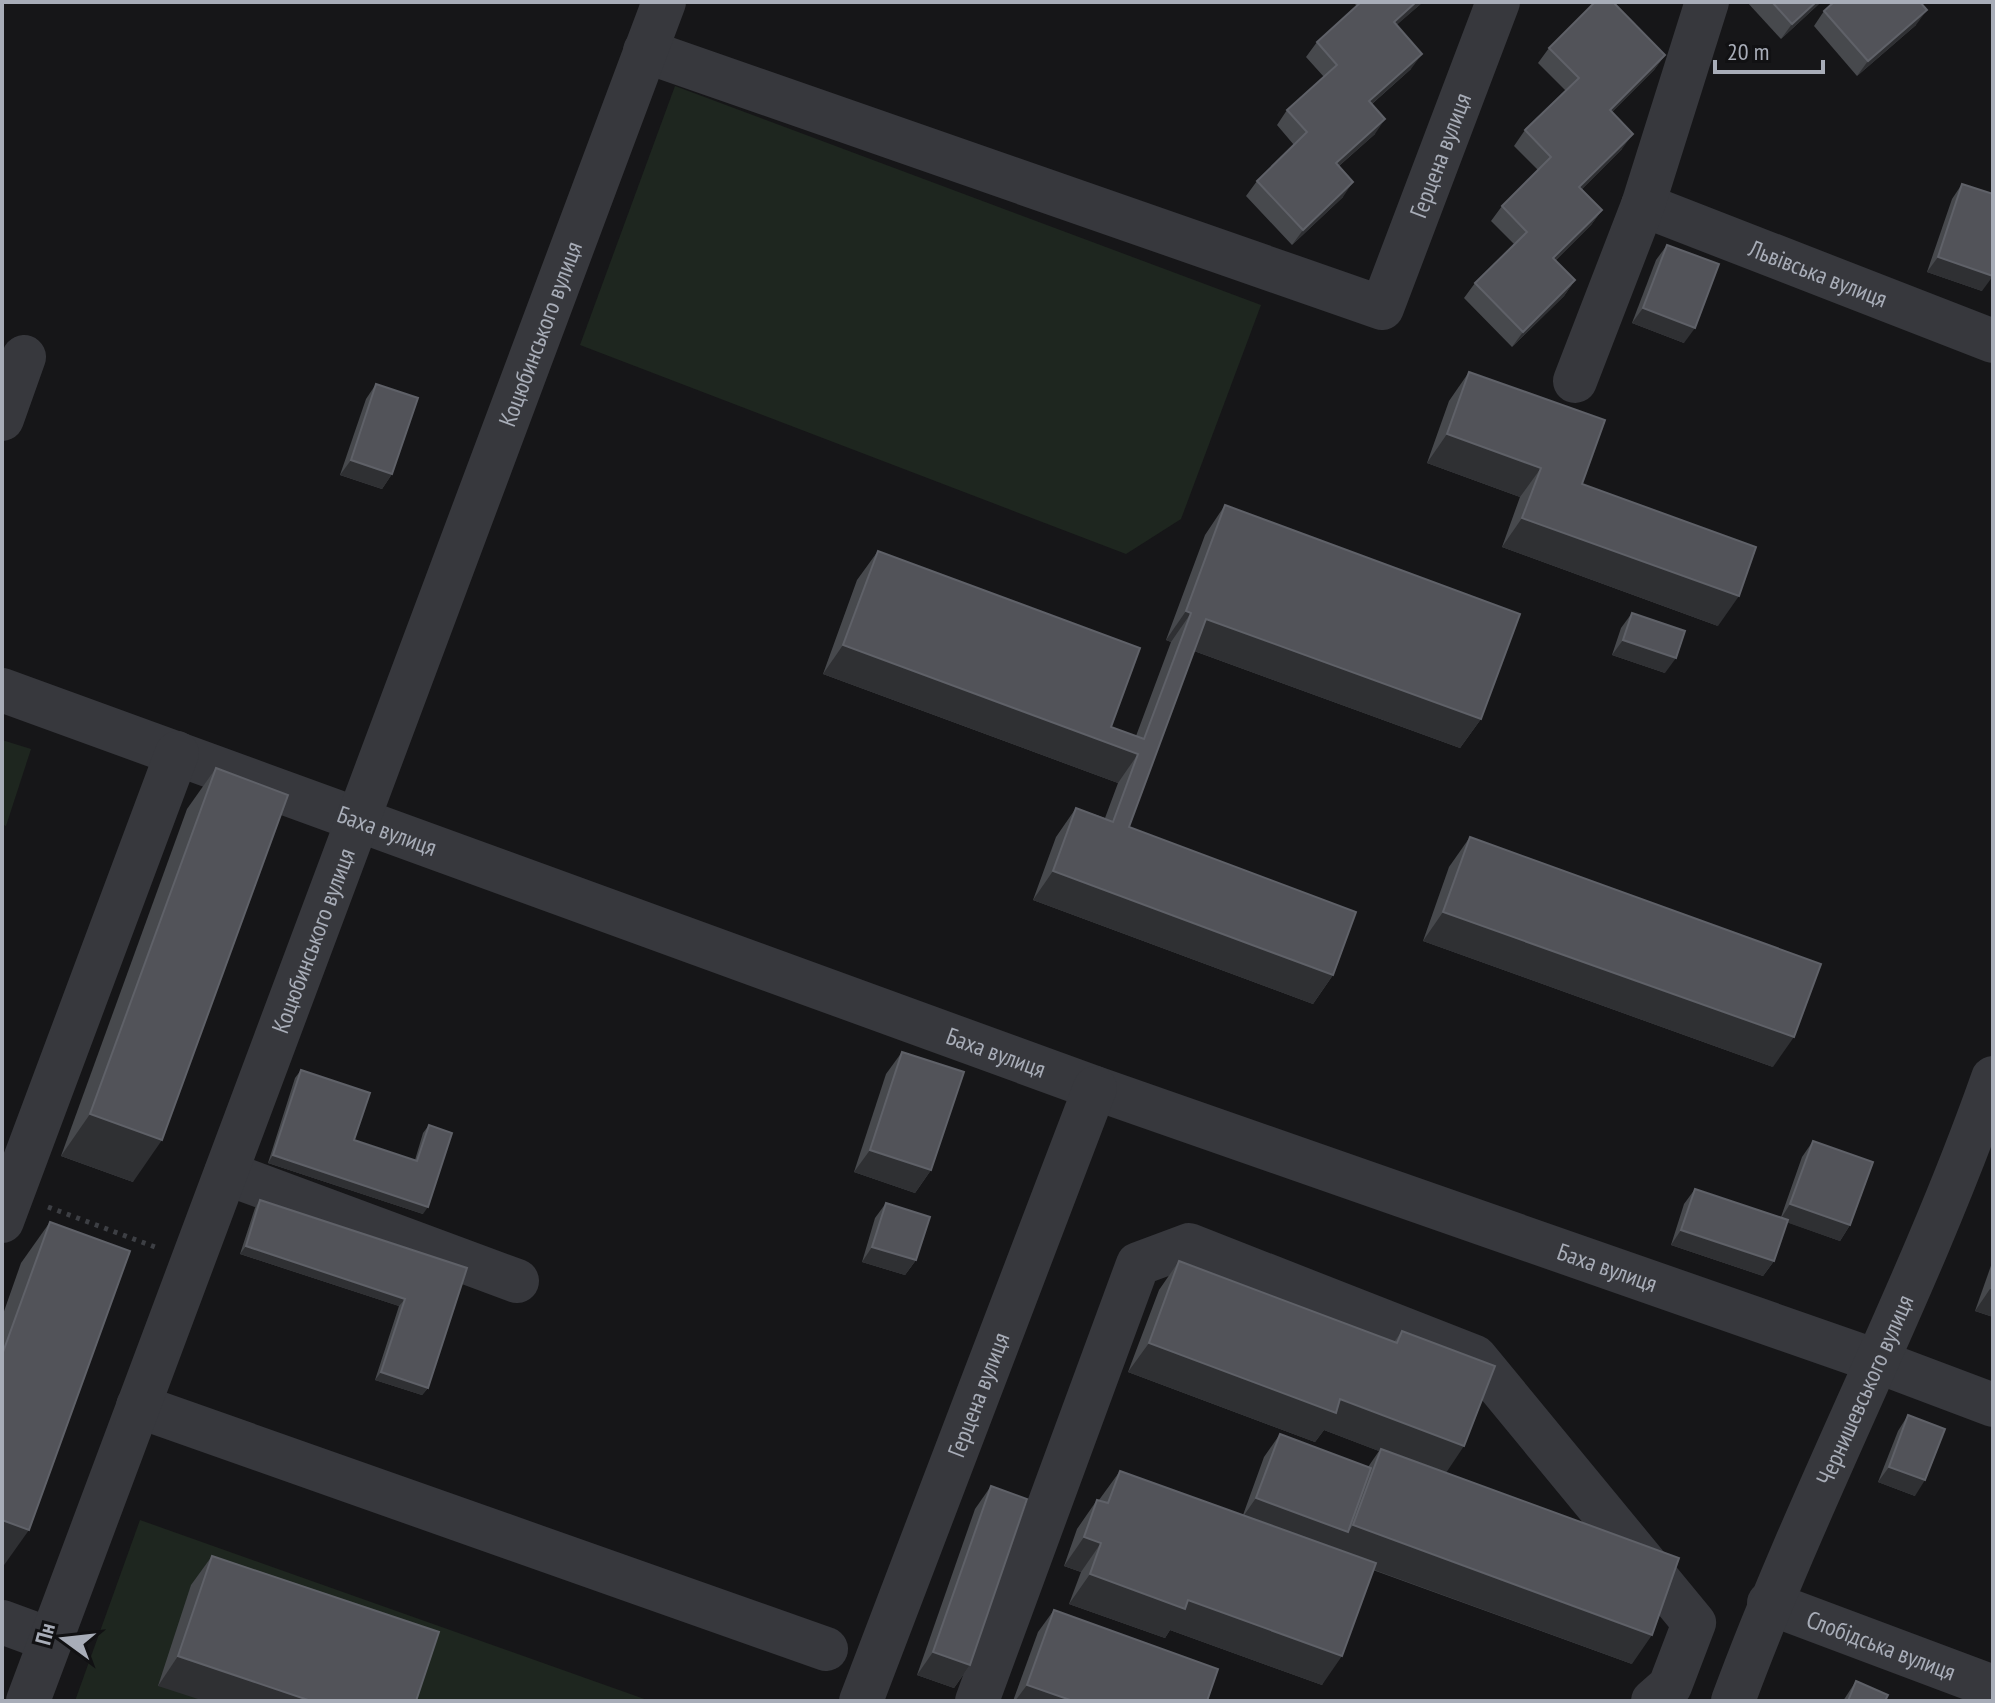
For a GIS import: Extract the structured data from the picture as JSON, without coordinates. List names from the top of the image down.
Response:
{
  "streets": {
    "street": [
      "Герцена вулиця",
      "Львівська вулиця",
      "Коцюбинського вулиця",
      "Баха вулиця",
      "Чернишевського вулиця",
      "Слобідська вулиця"
    ]
  },
  "crossings": [
    ["Герцена вулиця", "Коцюбинського вулиця"],
    ["Герцена вулиця", "Баха вулиця"],
    ["Коцюбинського вулиця", "Баха вулиця"],
    ["Баха вулиця", "Чернишевського вулиця"],
    ["Чернишевського вулиця", "Слобідська вулиця"]
  ],
  "scale_bar": "20 m",
  "north": "left"
}
